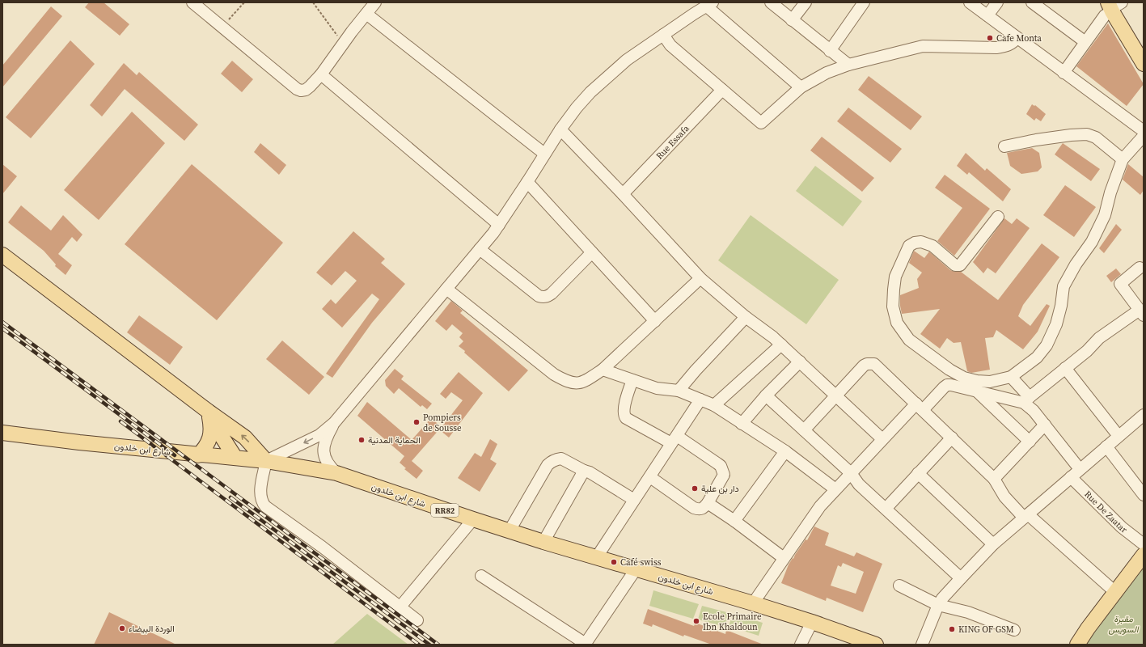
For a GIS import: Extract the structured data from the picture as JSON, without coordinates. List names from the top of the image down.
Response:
{
  "streets": {
    "main road": ["شارع ابن خلدون", "RR82"],
    "street": ["Rue Essafa", "Rue De Zaatar"]
  },
  "parks": ["مقبرة السويس"],
  "places": [
    "Cafe Monta",
    "Pompiers de Sousse",
    "الحماية المدنية",
    "دار بن علية",
    "Café swiss",
    "Ecole Primaire Ibn Khaldoun",
    "الوردة البيضاء",
    "KING OF GSM"
  ]
}
